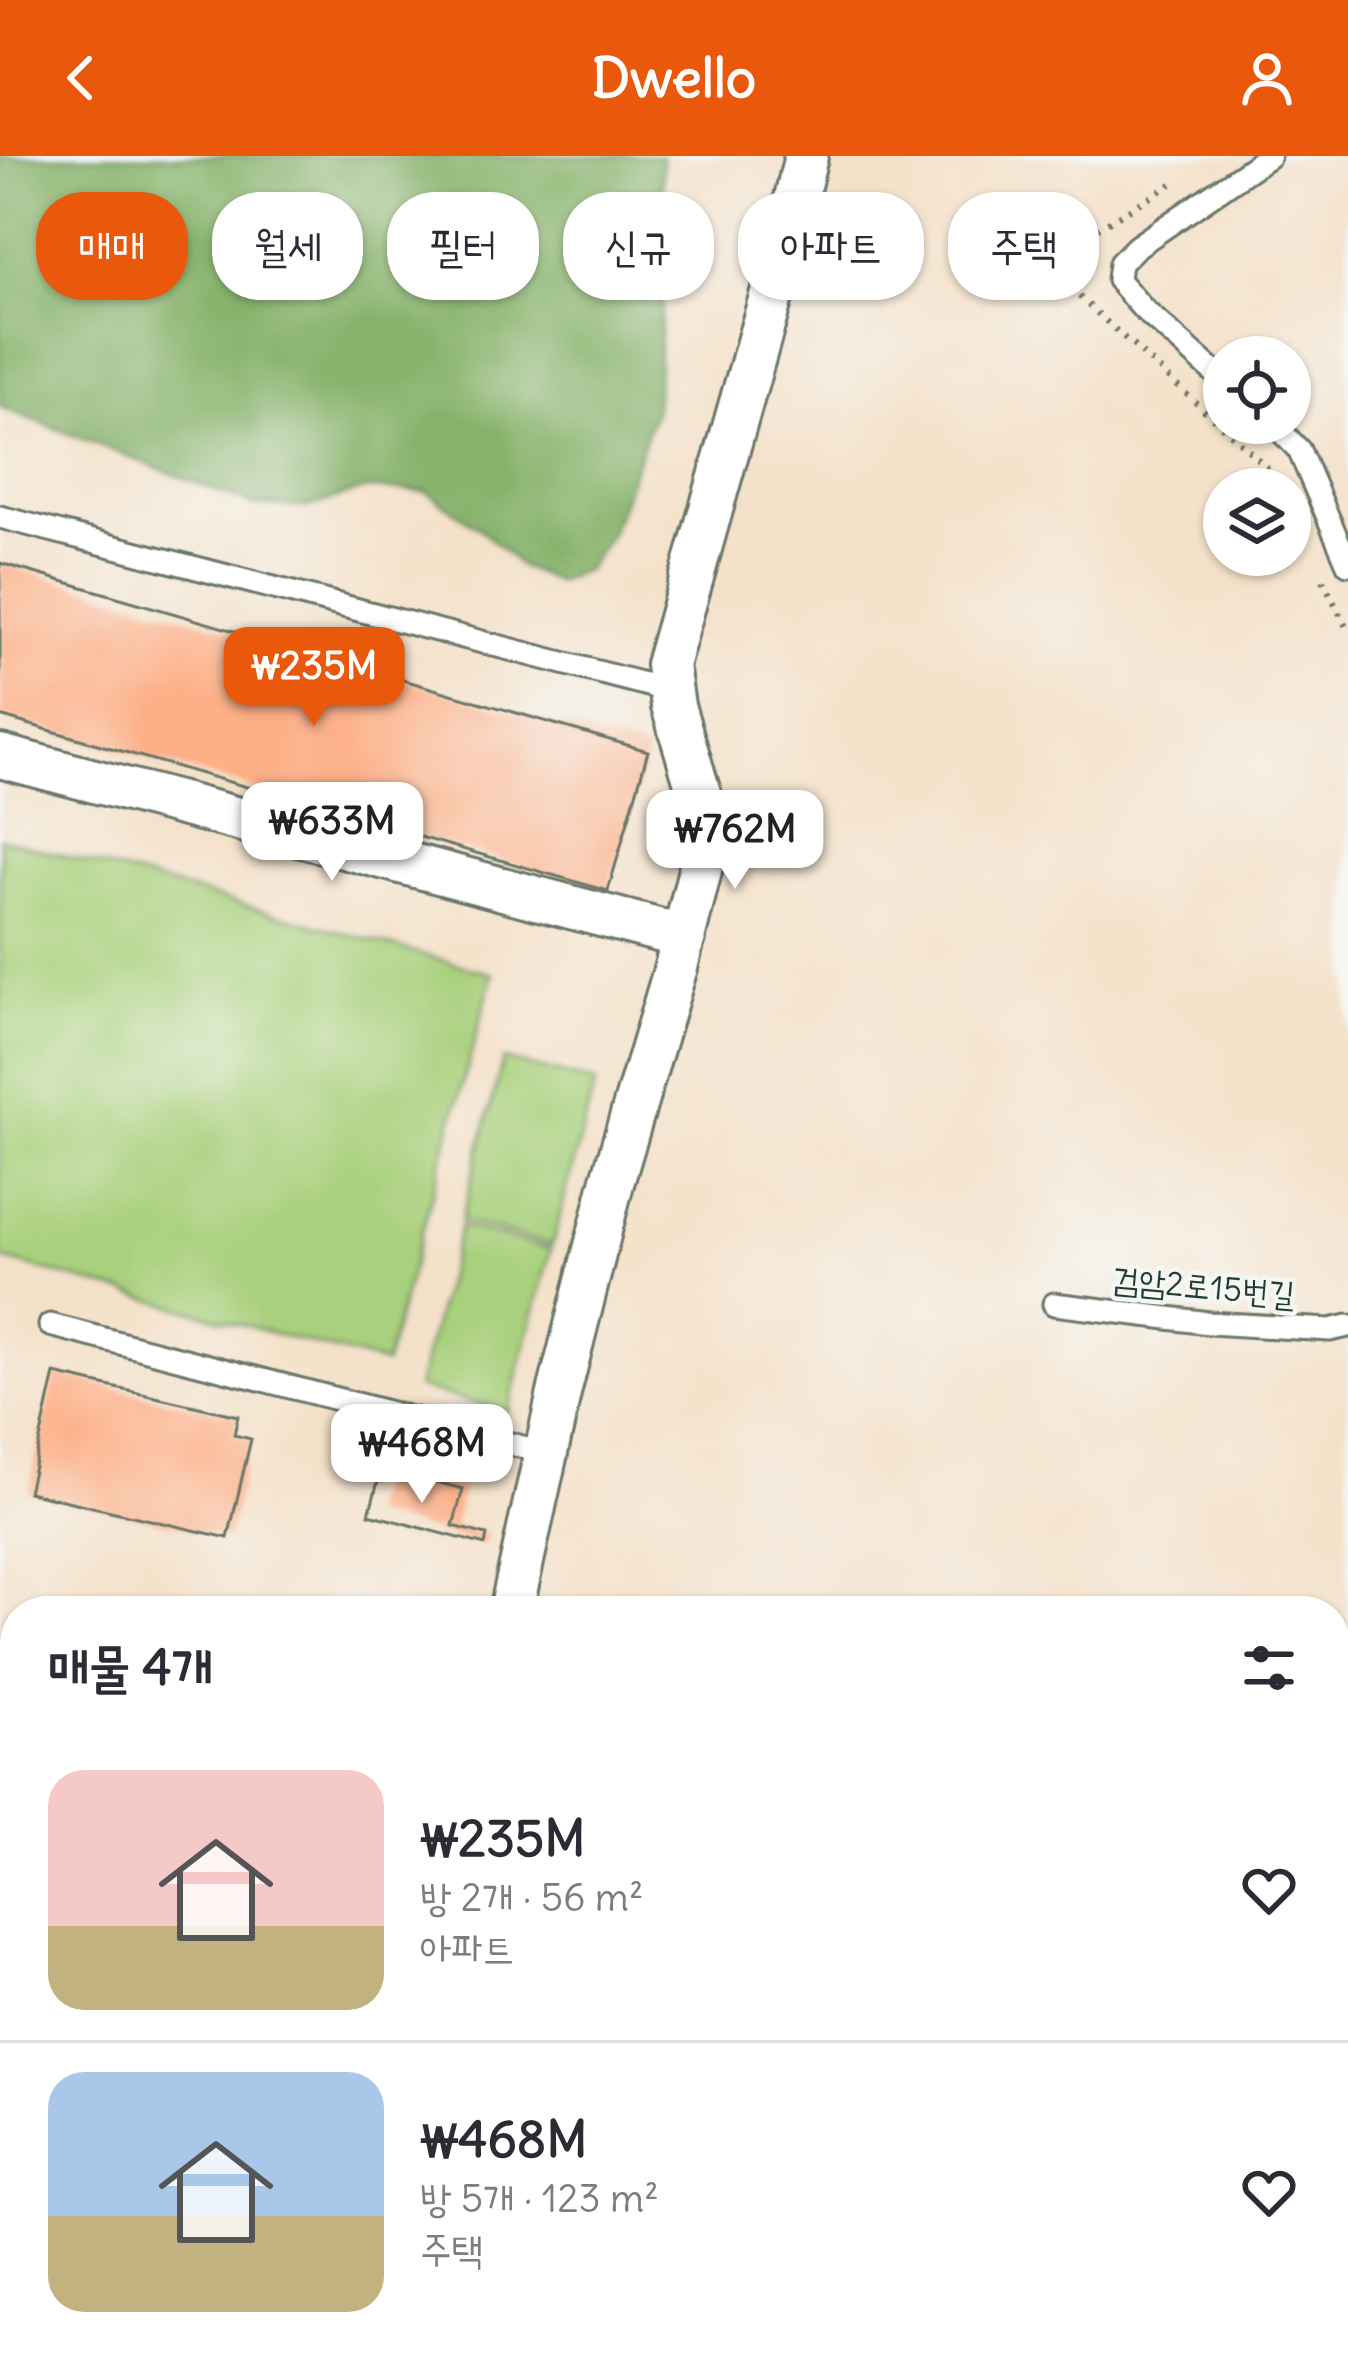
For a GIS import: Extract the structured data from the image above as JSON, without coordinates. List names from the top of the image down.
{
  "streets": {
    "lane": ["검암2로15번길"]
  },
  "page": {
    "header": "Dwello",
    "chip": [
      "매매",
      "월세",
      "필터",
      "신규",
      "아파트",
      "주택"
    ],
    "price": [
      "₩235M",
      "₩633M",
      "₩762M",
      "₩468M"
    ],
    "heading": "매물 4개",
    "list": [
      {
        "name": "₩235M",
        "note": "방 2개 · 56 m² · 아파트"
      },
      {
        "name": "₩468M",
        "note": "방 5개 · 123 m² · 주택"
      }
    ]
  }
}
